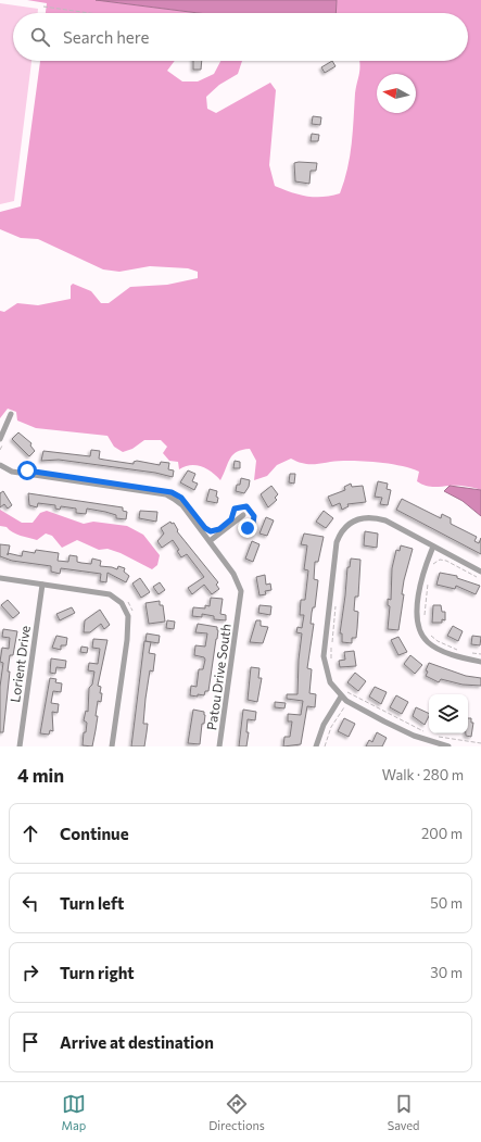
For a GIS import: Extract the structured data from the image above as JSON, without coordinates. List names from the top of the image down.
{
  "streets": {
    "street": ["Lorient Drive", "Patou Drive South"]
  },
  "north": "left",
  "page": {
    "search": "Search here",
    "heading": ["4 min", "Walk · 280 m"],
    "list": [
      ["Continue", "200 m"],
      ["Turn left", "50 m"],
      ["Turn right", "30 m"],
      "Arrive at destination"
    ],
    "nav": ["Map", "Directions", "Saved"]
  }
}
